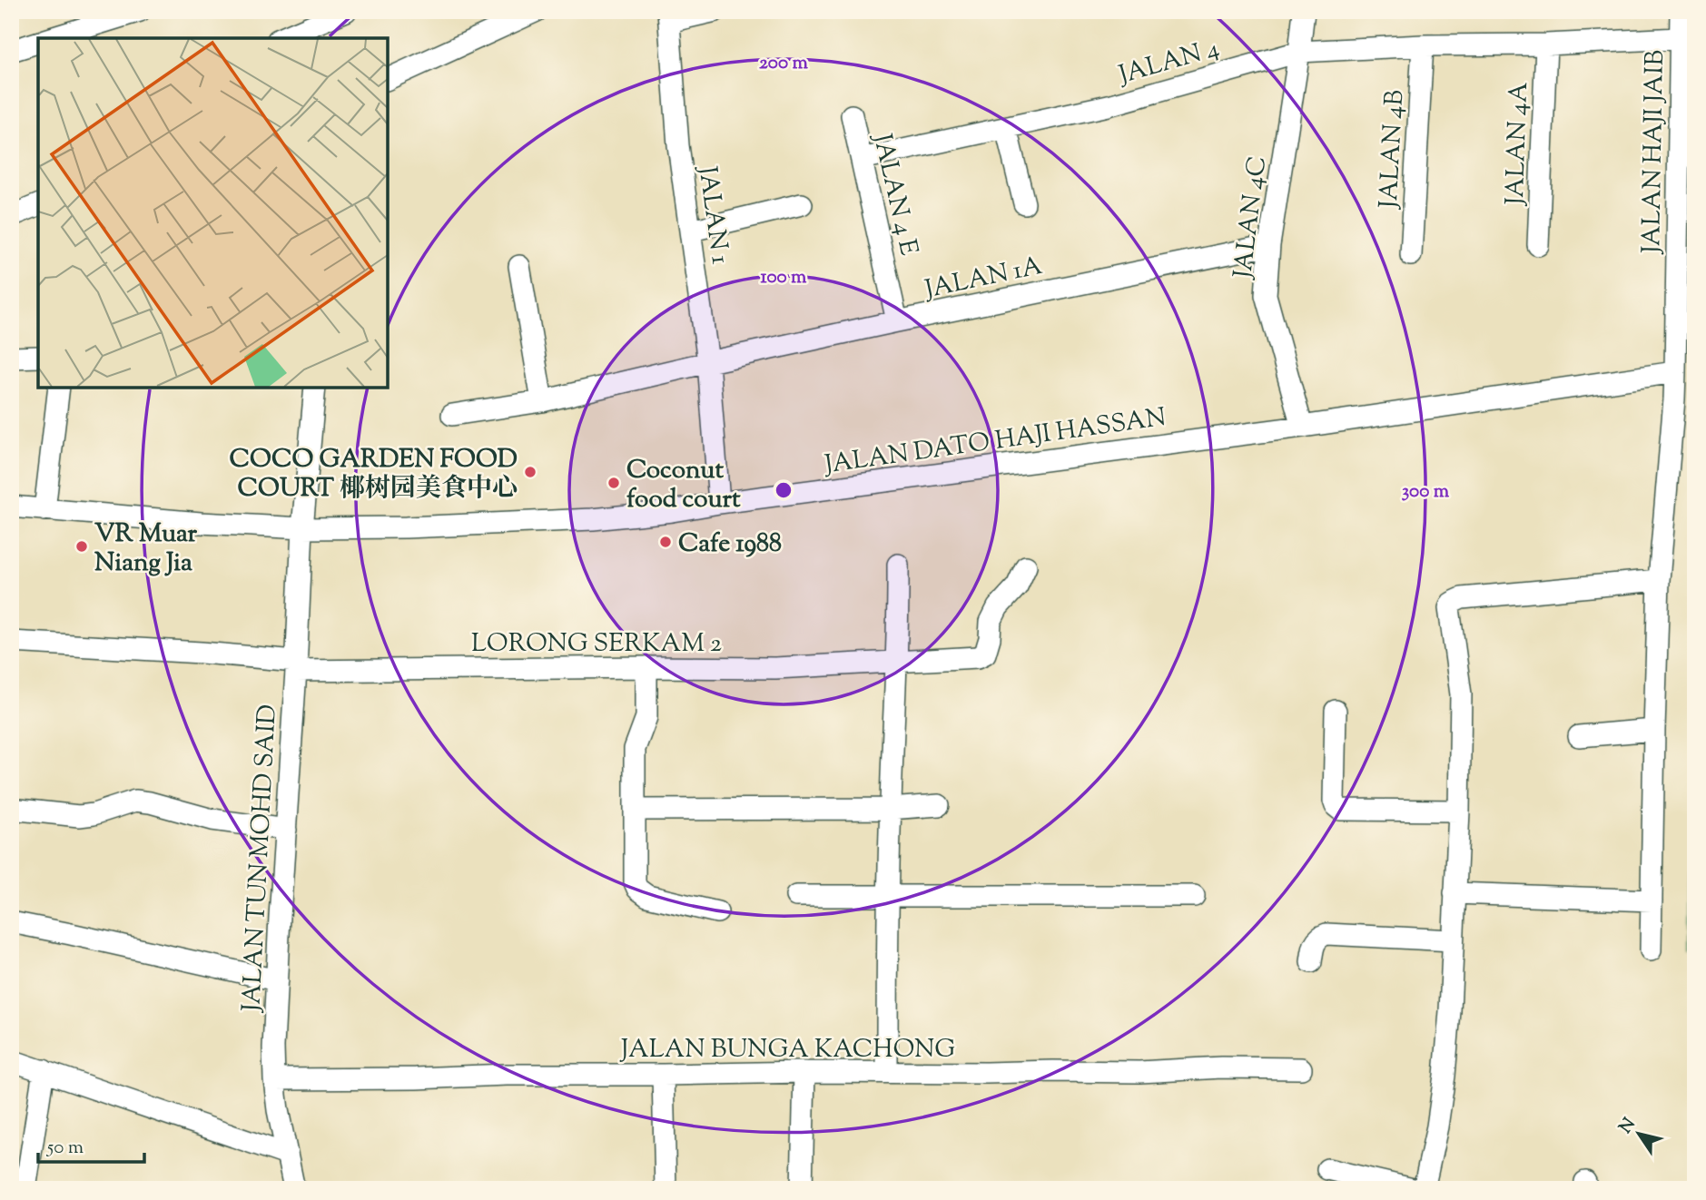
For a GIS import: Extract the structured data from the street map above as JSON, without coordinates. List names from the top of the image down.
{
  "streets": {
    "street": [
      "JALAN 4",
      "JALAN 4A",
      "JALAN 4B",
      "JALAN HAJI JAIB",
      "JALAN 4 E",
      "JALAN 1",
      "JALAN 4C",
      "JALAN 1A",
      "JALAN DATO HAJI HASSAN",
      "LORONG SERKAM 2",
      "JALAN TUN MOHD SAID",
      "JALAN BUNGA KACHONG"
    ]
  },
  "crossings": [
    ["JALAN 4", "JALAN 4A"],
    ["JALAN 4", "JALAN 4B"],
    ["JALAN 4", "JALAN HAJI JAIB"],
    ["JALAN 4", "JALAN 4 E"],
    ["JALAN 4", "JALAN 4C"],
    ["JALAN 4 E", "JALAN 1A"],
    ["JALAN 1", "JALAN 1A"],
    ["JALAN 1", "JALAN DATO HAJI HASSAN"],
    ["JALAN 4C", "JALAN 1A"],
    ["JALAN 4C", "JALAN DATO HAJI HASSAN"],
    ["JALAN DATO HAJI HASSAN", "JALAN TUN MOHD SAID"],
    ["LORONG SERKAM 2", "JALAN TUN MOHD SAID"],
    ["JALAN TUN MOHD SAID", "JALAN BUNGA KACHONG"]
  ],
  "places": [
    "COCO GARDEN FOOD COURT 椰树园美食中心",
    "Coconut food court",
    "Cafe 1988",
    "VR Muar Niang Jia"
  ],
  "scale_bar": "50 m",
  "north": "top left",
  "rings": ["200 m", "100 m", "300 m"]
}
